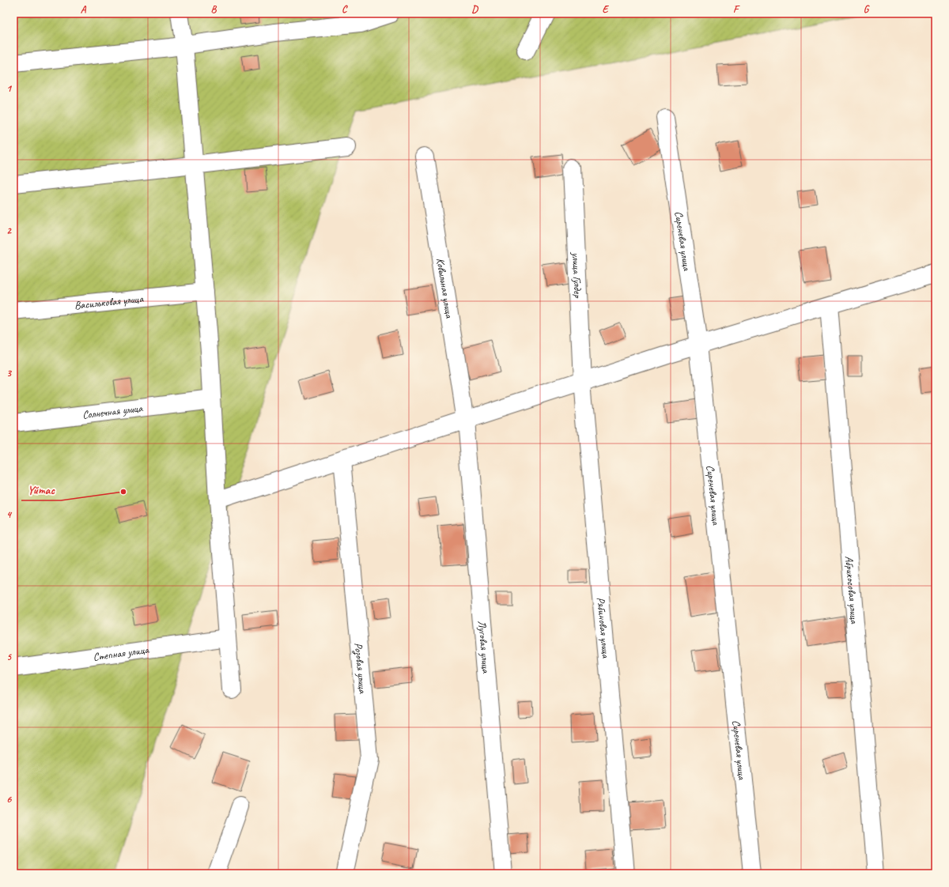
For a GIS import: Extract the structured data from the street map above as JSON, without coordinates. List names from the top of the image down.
{
  "streets": {
    "street": [
      "Сиреневая улица",
      "улица Гулдер",
      "Ковыльная улица",
      "Васильковая улица",
      "Солнечная улица",
      "Абрикосовая улица",
      "Рябиновая улица",
      "Луговая улица",
      "Степная улица",
      "Розовая улица"
    ]
  },
  "crossings": [
    ["улица Гулдер", "Рябиновая улица"],
    ["Ковыльная улица", "Луговая улица"]
  ],
  "places": ["Үйтас"],
  "grid": {
    "columns": [
      "A",
      "B",
      "C",
      "D",
      "E",
      "F",
      "G"
    ],
    "rows": [
      "1",
      "2",
      "3",
      "4",
      "5",
      "6"
    ]
  }
}
